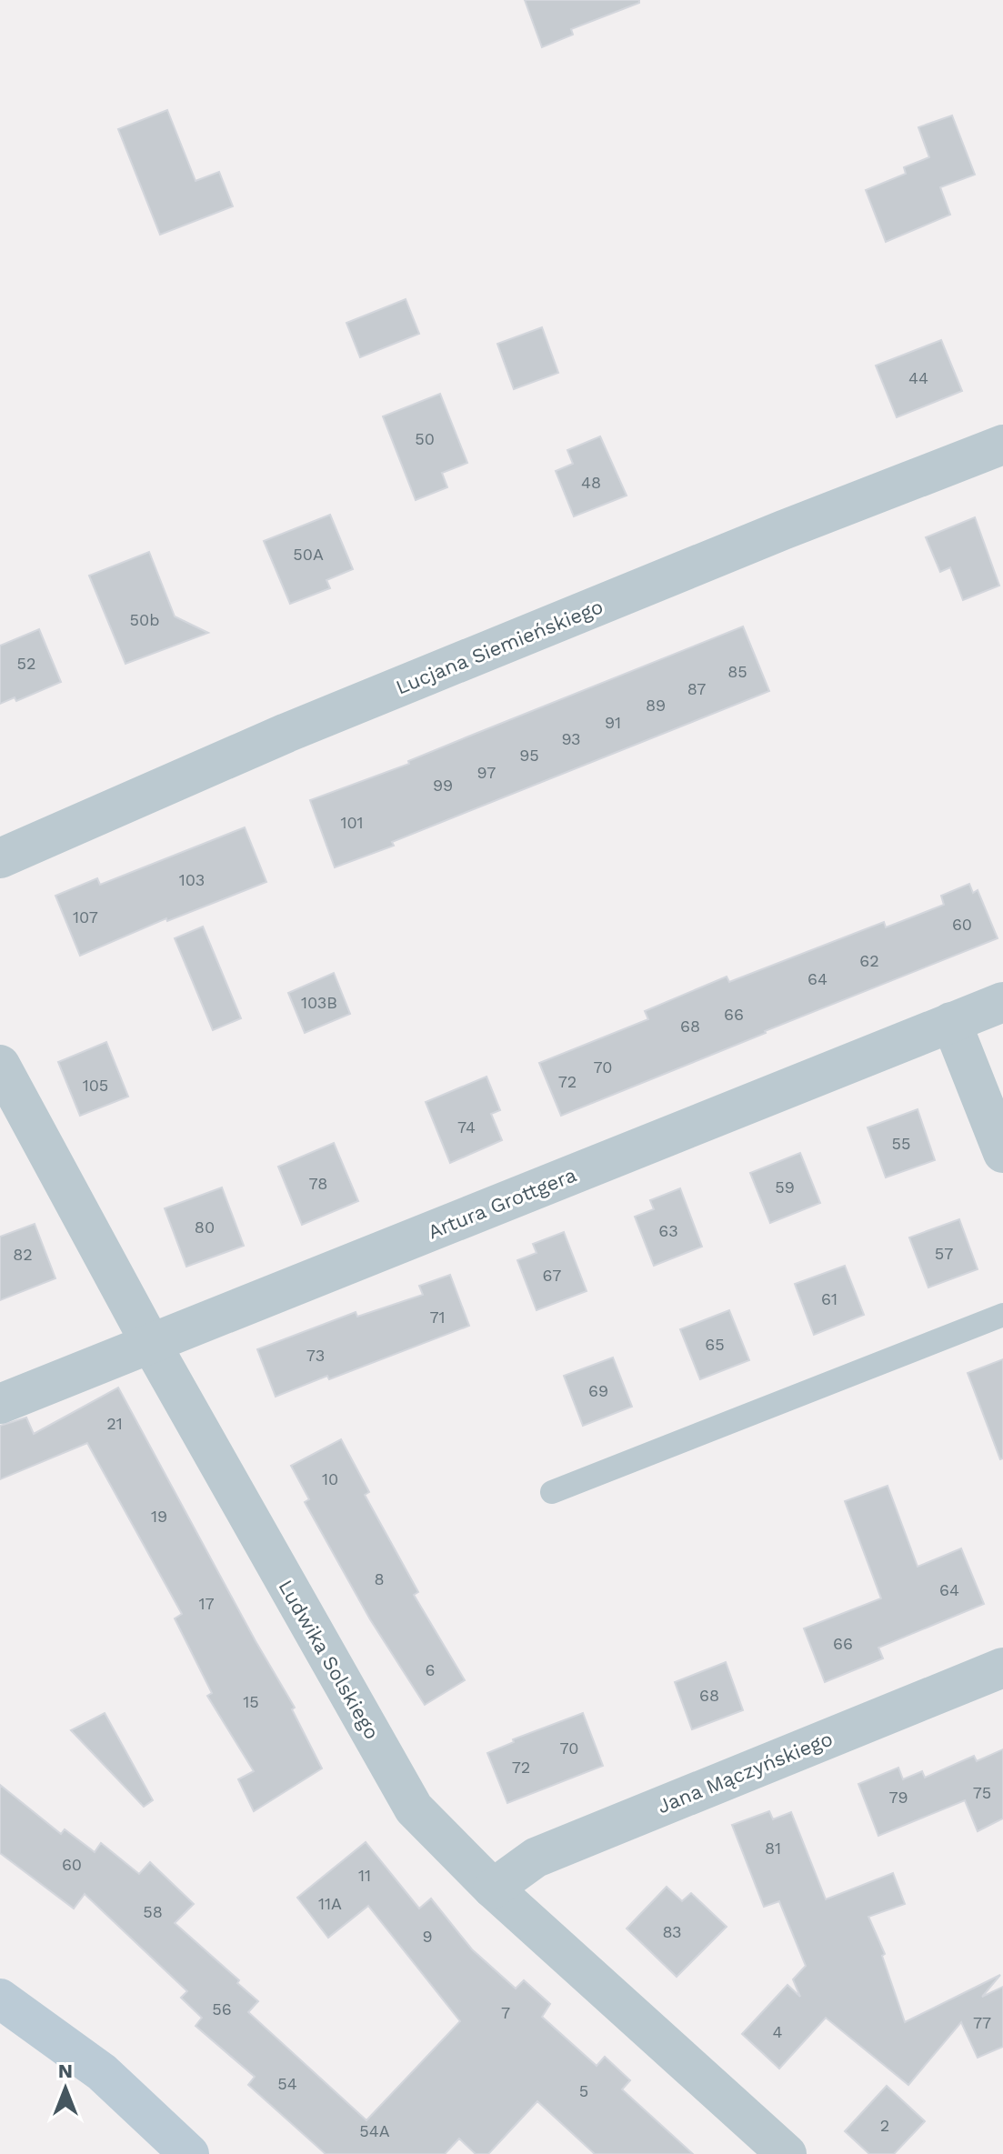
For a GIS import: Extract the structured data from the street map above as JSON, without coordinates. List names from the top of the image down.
{
  "streets": {
    "street": [
      "Lucjana Siemieńskiego",
      "Artura Grottgera",
      "Ludwika Solskiego",
      "Jana Mączyńskiego"
    ]
  },
  "crossings": [
    ["Artura Grottgera", "Ludwika Solskiego"],
    ["Ludwika Solskiego", "Jana Mączyńskiego"]
  ],
  "house_numbers": [
    "44",
    "50",
    "48",
    "50A",
    "50b",
    "52",
    "85",
    "87",
    "89",
    "91",
    "93",
    "95",
    "97",
    "99",
    "101",
    "103",
    "107",
    "60",
    "62",
    "64",
    "103B",
    "66",
    "68",
    "70",
    "72",
    "105",
    "74",
    "55",
    "78",
    "59",
    "80",
    "63",
    "57",
    "82",
    "67",
    "61",
    "71",
    "65",
    "73",
    "69",
    "21",
    "10",
    "19",
    "8",
    "64",
    "17",
    "66",
    "6",
    "68",
    "15",
    "70",
    "72",
    "75",
    "79",
    "81",
    "60",
    "11",
    "11A",
    "58",
    "83",
    "9",
    "56",
    "7",
    "77",
    "4",
    "54",
    "5",
    "2",
    "54A"
  ],
  "north": "top"
}
